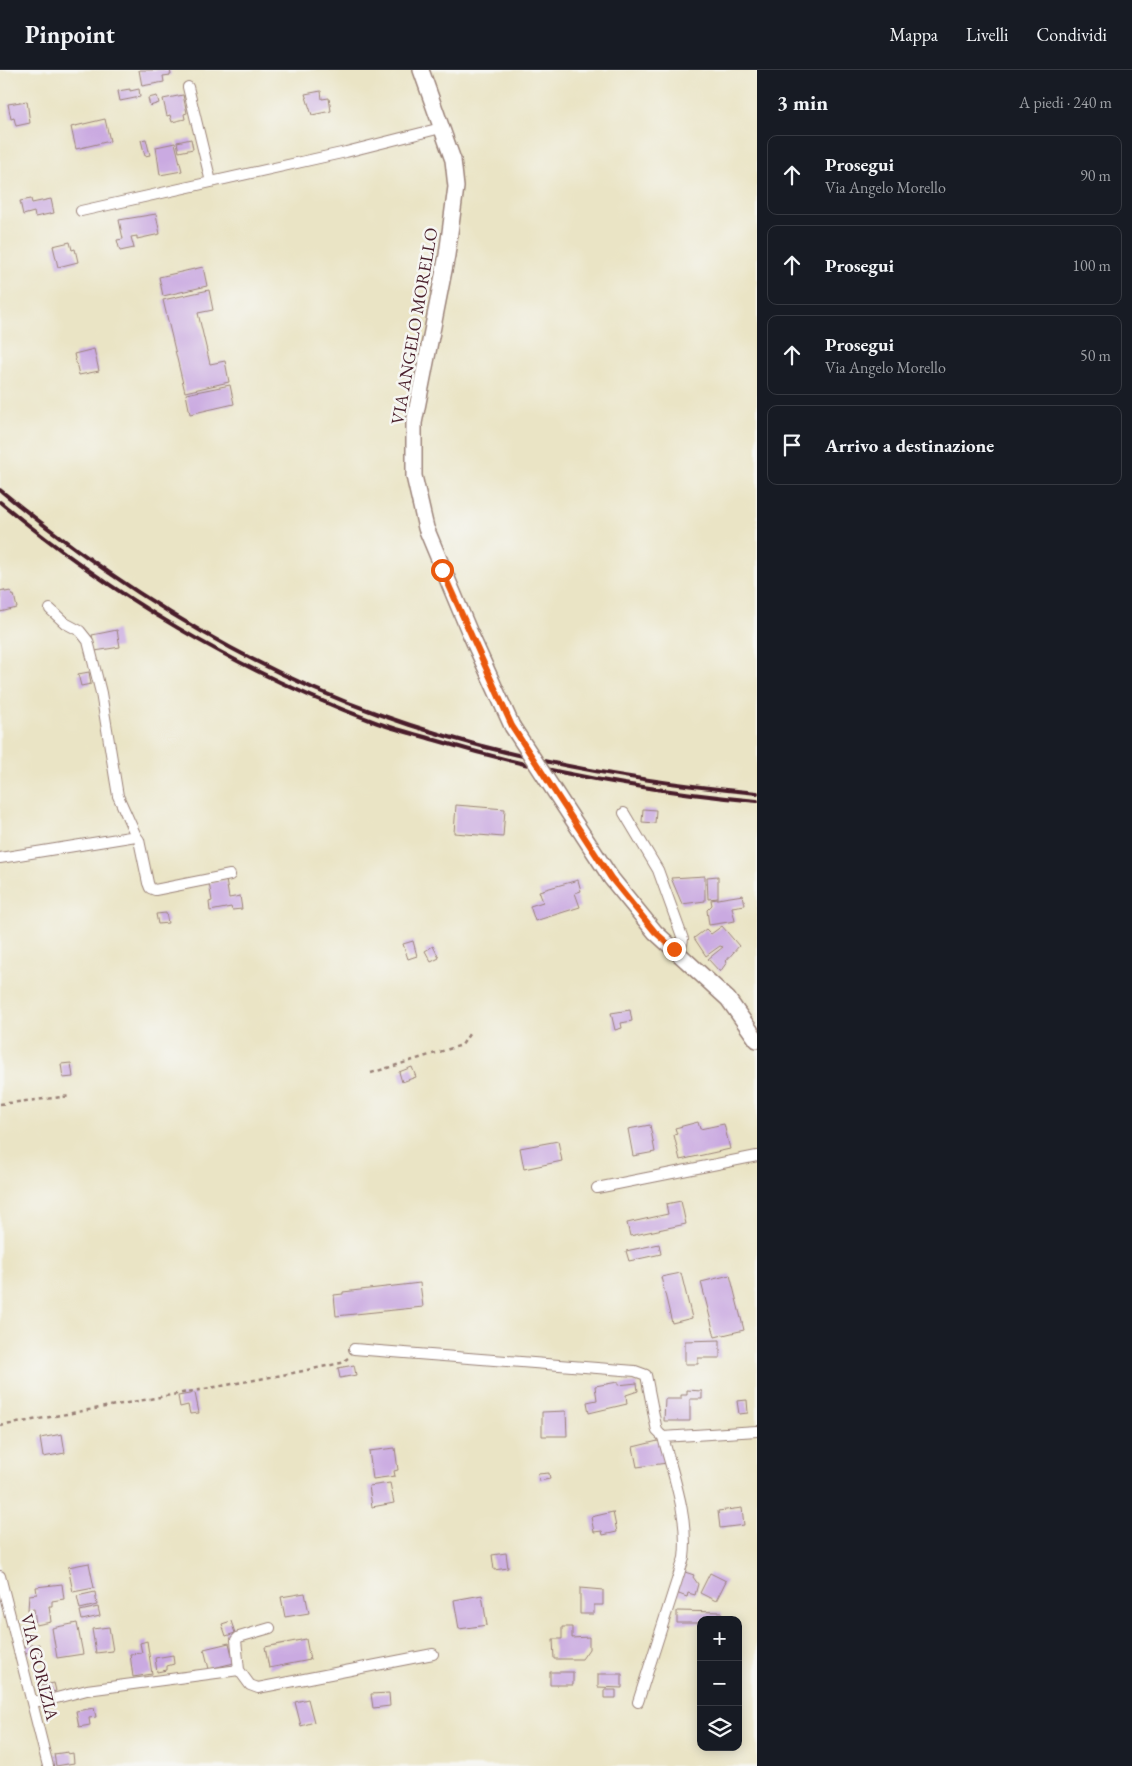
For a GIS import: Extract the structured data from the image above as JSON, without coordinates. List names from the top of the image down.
{
  "streets": {
    "street": ["VIA ANGELO MORELLO", "VIA GORIZIA"]
  },
  "page": {
    "header": "Pinpoint",
    "nav": ["Mappa", "Livelli", "Condividi"],
    "heading": ["3 min", "A piedi · 240 m"],
    "list": [
      ["Prosegui", "Via Angelo Morello", "90 m"],
      ["Prosegui", "100 m"],
      ["Prosegui", "Via Angelo Morello", "50 m"],
      "Arrivo a destinazione"
    ],
    "map_buttons": ["+", "−"]
  }
}
